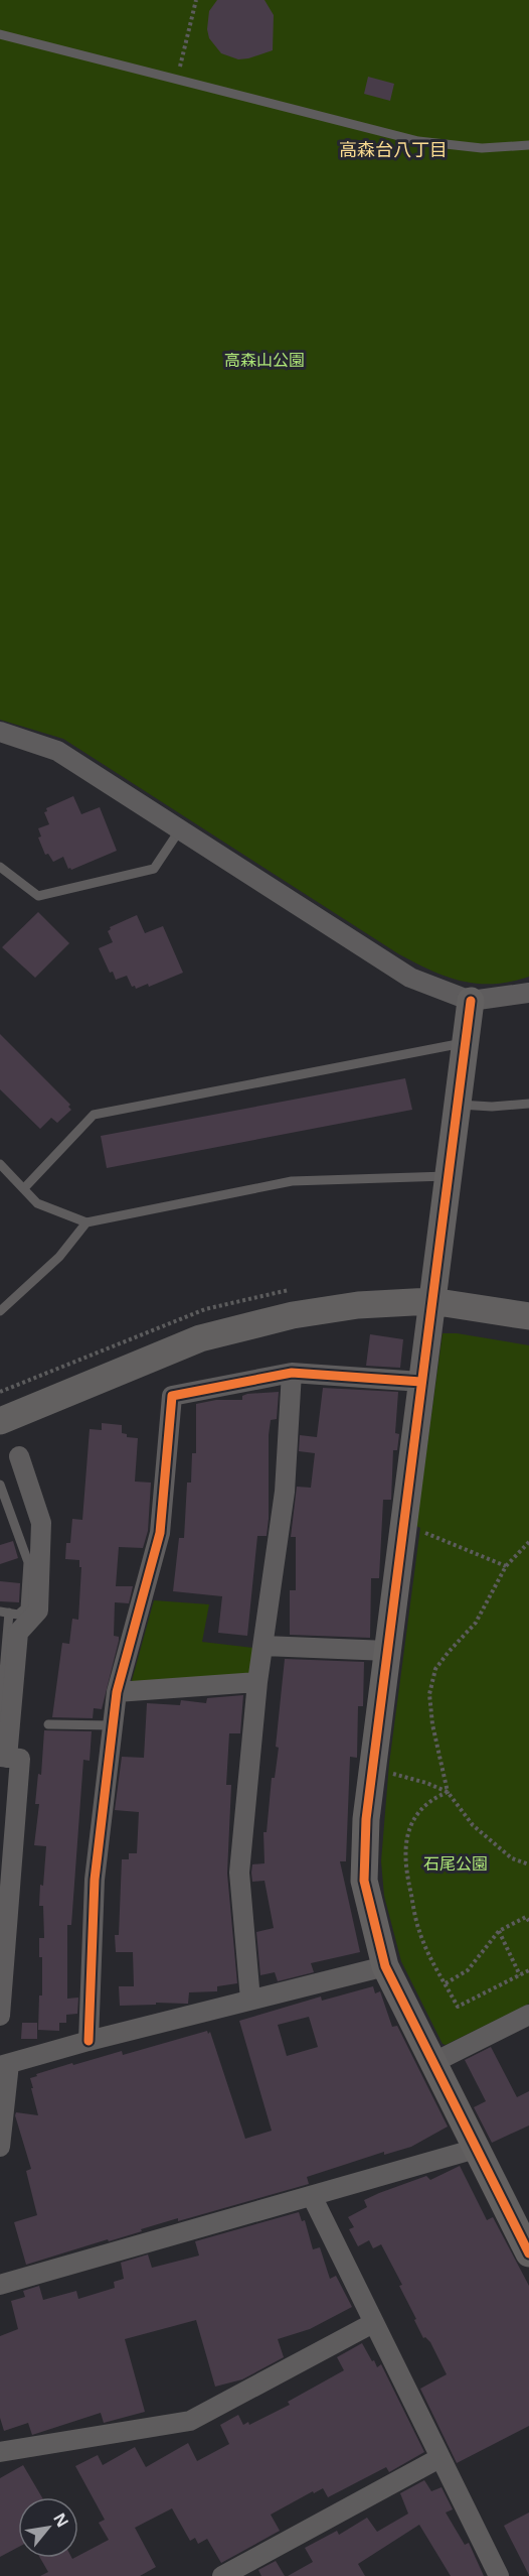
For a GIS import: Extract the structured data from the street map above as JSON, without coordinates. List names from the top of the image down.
{
  "districts": ["高森台八丁目"],
  "parks": ["高森山公園", "石尾公園"],
  "north": "top right"
}
